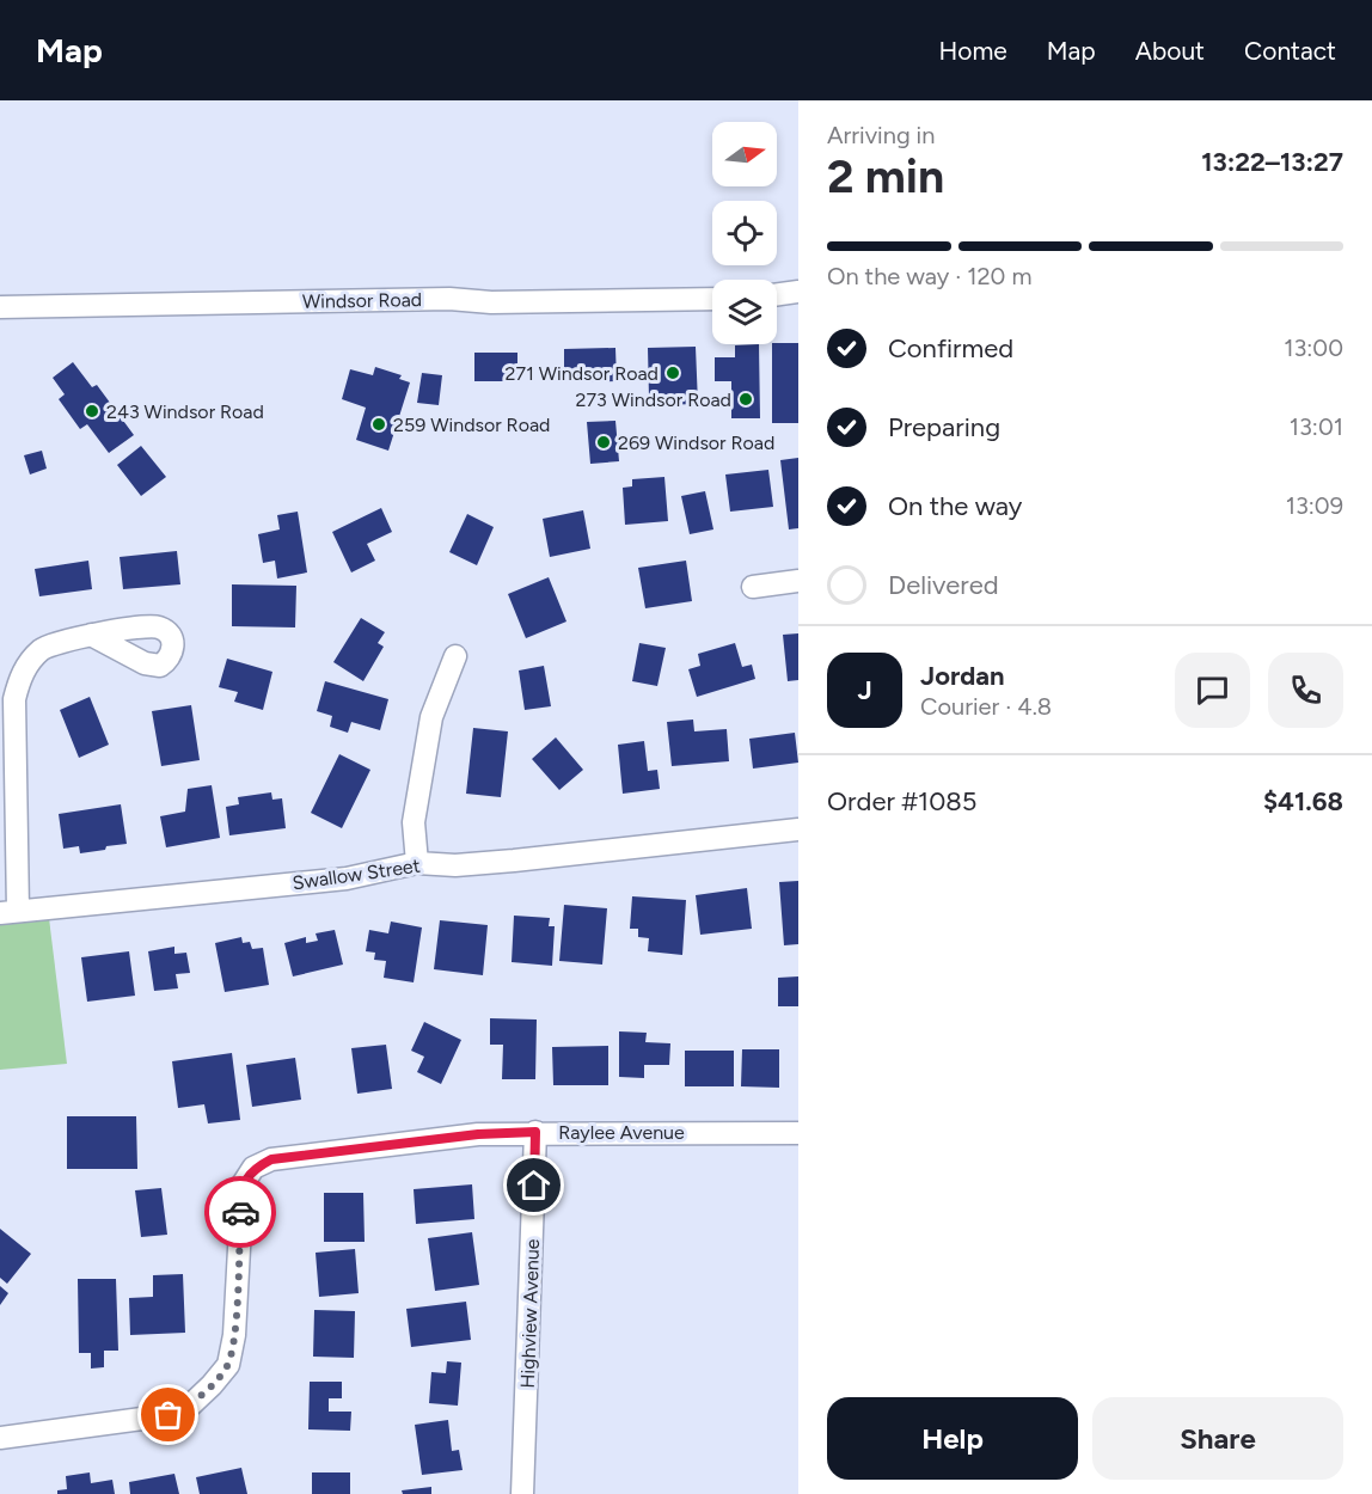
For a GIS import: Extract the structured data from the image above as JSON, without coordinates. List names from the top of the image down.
{
  "streets": {
    "street": [
      "Windsor Road",
      "Swallow Street",
      "Raylee Avenue",
      "Highview Avenue"
    ]
  },
  "crossings": [
    ["Raylee Avenue", "Highview Avenue"]
  ],
  "places": [
    "271 Windsor Road",
    "273 Windsor Road",
    "243 Windsor Road",
    "259 Windsor Road",
    "269 Windsor Road"
  ],
  "north": "right",
  "page": {
    "header": "Map",
    "nav": [
      "Home",
      "Map",
      "About",
      "Contact"
    ],
    "heading": ["2 min", "Arriving in", "13:22–13:27"],
    "panel": [
      "Jordan",
      "Courier · 4.8",
      "Order #1085",
      "$41.68"
    ],
    "bar": "On the way · 120 m",
    "list": [
      ["Confirmed", "13:00"],
      ["Preparing", "13:01"],
      ["On the way", "13:09"],
      "Delivered"
    ],
    "round": "J",
    "buttons": ["Help", "Share"]
  }
}
